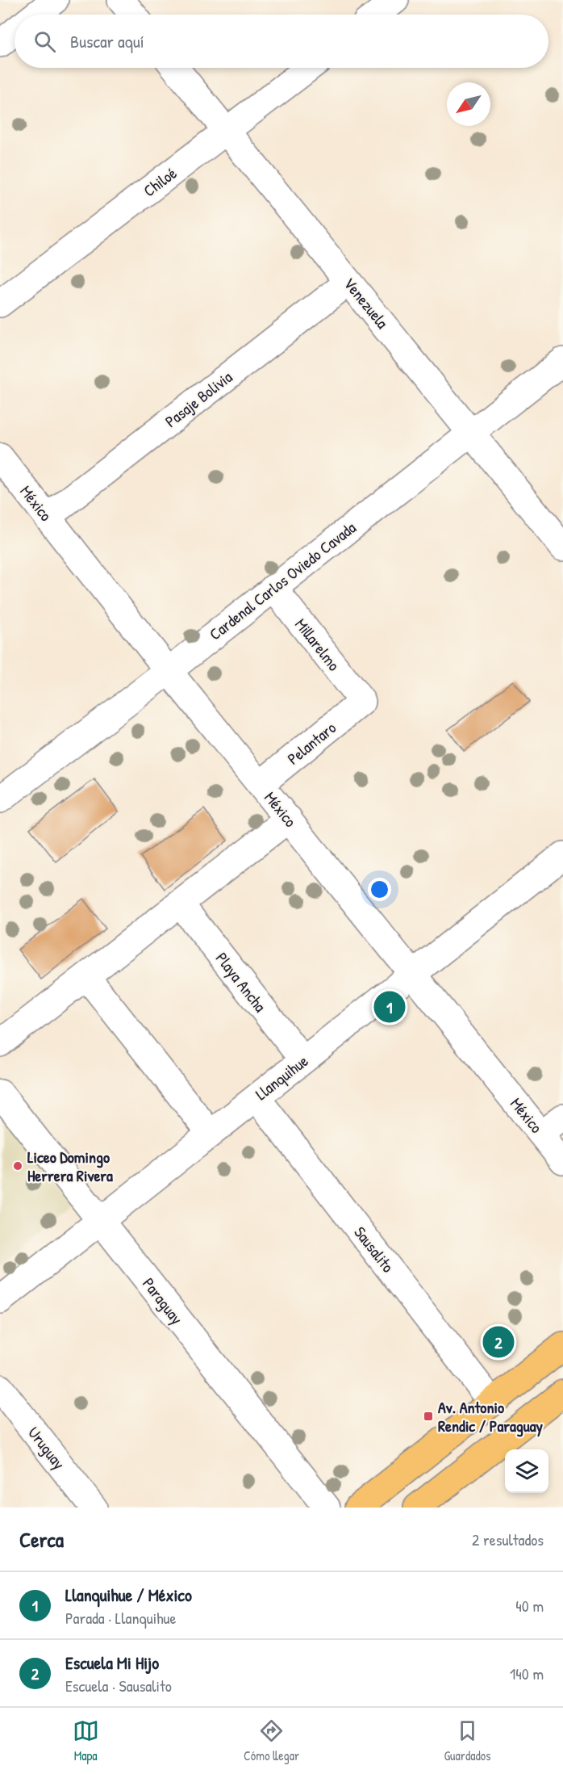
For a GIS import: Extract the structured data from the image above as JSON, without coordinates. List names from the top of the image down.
{
  "streets": {
    "street": [
      "Chiloé",
      "Venezuela",
      "Pasaje Bolivia",
      "México",
      "Cardenal Carlos Oviedo Cavada",
      "Millarelmo",
      "Pelantaro",
      "Playa Ancha",
      "Llanquihue",
      "Sausalito",
      "Paraguay",
      "Uruguay"
    ]
  },
  "crossings": [
    ["Chiloé", "Venezuela"],
    ["Venezuela", "Pasaje Bolivia"],
    ["Venezuela", "Cardenal Carlos Oviedo Cavada"],
    ["Pasaje Bolivia", "México"],
    ["México", "Cardenal Carlos Oviedo Cavada"],
    ["México", "Pelantaro"],
    ["México", "Llanquihue"],
    ["Cardenal Carlos Oviedo Cavada", "Millarelmo"],
    ["Millarelmo", "Pelantaro"],
    ["Playa Ancha", "Llanquihue"],
    ["Llanquihue", "Sausalito"],
    ["Llanquihue", "Paraguay"]
  ],
  "places": {
    "other": ["Liceo Domingo Herrera Rivera"],
    "transit": ["Av. Antonio Rendic / Paraguay"]
  },
  "north": "bottom left",
  "page": {
    "search": "Buscar aquí",
    "pins": ["1", "2"],
    "heading": ["Cerca", "2 resultados"],
    "list": [
      {
        "mark": "1",
        "name": "Llanquihue / México",
        "note": "Parada · Llanquihue",
        "value": "40 m"
      },
      {
        "mark": "2",
        "name": "Escuela Mi Hijo",
        "note": "Escuela · Sausalito",
        "value": "140 m"
      }
    ],
    "nav": ["Mapa", "Cómo llegar", "Guardados"]
  }
}
